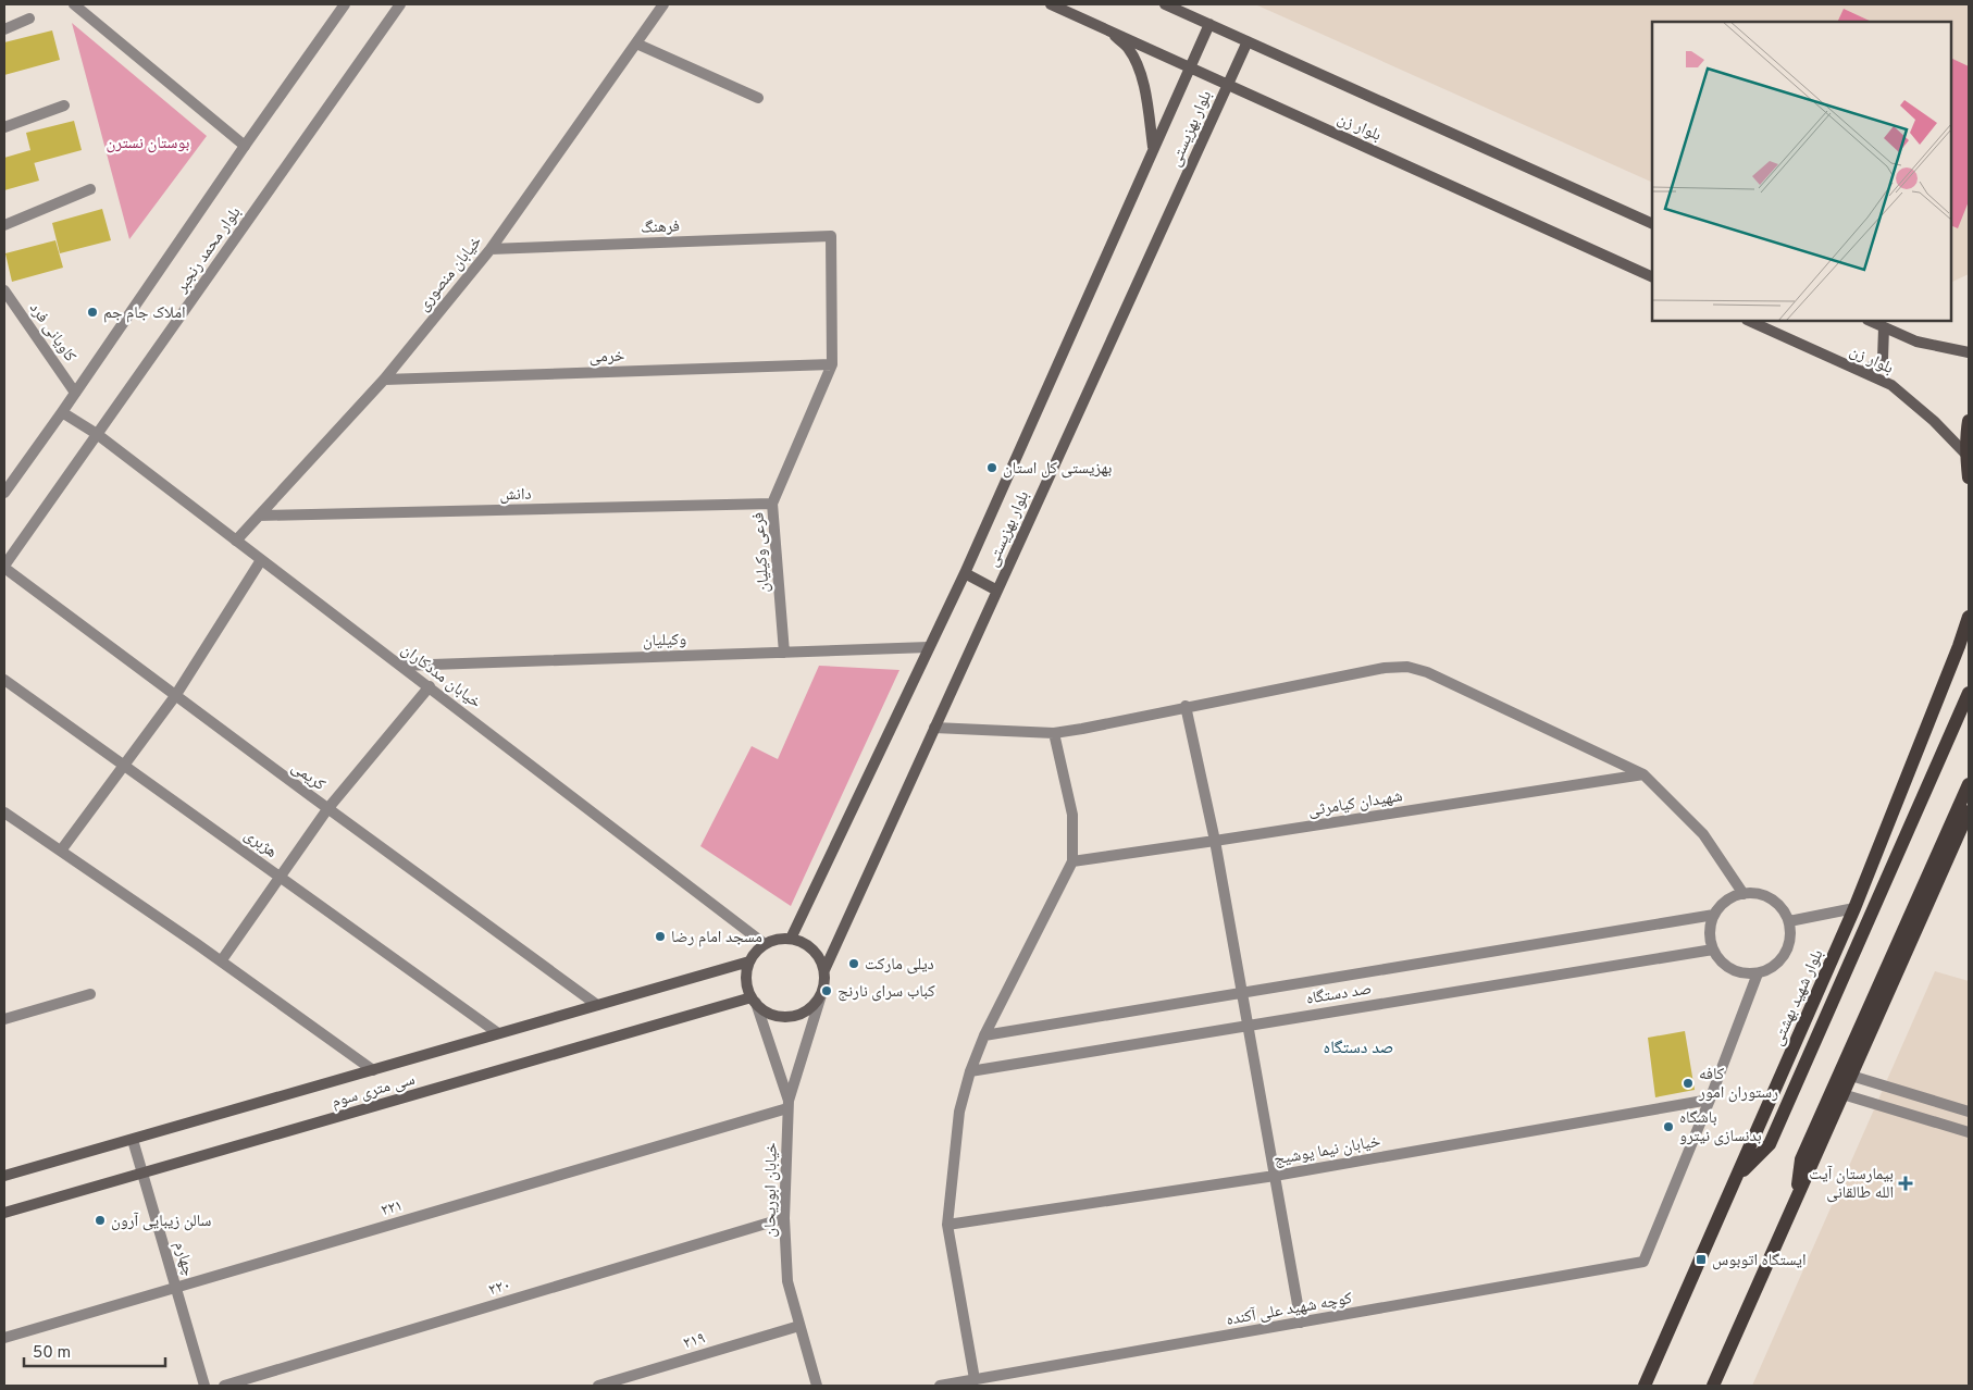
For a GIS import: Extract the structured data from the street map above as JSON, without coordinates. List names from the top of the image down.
{
  "streets": {
    "main road": [
      "بلوار زن",
      "بلوار بهزیستی",
      "بلوار شهید بهشتی",
      "سی متری سوم"
    ],
    "street": [
      "فرهنگ",
      "بلوار محمد رنجبر",
      "خیابان منصوری",
      "کاویانی فرد",
      "خرمی",
      "دانش",
      "فرعی وکیلیان",
      "وکیلیان",
      "خیابان مددکاران",
      "کریمی",
      "شهیدان کیامرثی",
      "هژبری",
      "صد دستگاه",
      "خیابان نیما یوشیج",
      "خیابان ابوریحان",
      "۲۲۱",
      "چهارم",
      "۲۲۰",
      "کوچه شهید علی آکنده",
      "۲۱۹"
    ]
  },
  "crossings": [
    ["بلوار زن", "بلوار بهزیستی"],
    ["بلوار بهزیستی", "وکیلیان"],
    ["بلوار بهزیستی", "خیابان مددکاران"],
    ["بلوار بهزیستی", "سی متری سوم"],
    ["بلوار بهزیستی", "خیابان ابوریحان"],
    ["فرهنگ", "خیابان منصوری"],
    ["فرهنگ", "خرمی"],
    ["فرهنگ", "فرعی وکیلیان"],
    ["بلوار محمد رنجبر", "کاویانی فرد"],
    ["بلوار محمد رنجبر", "خیابان مددکاران"],
    ["بلوار محمد رنجبر", "کریمی"],
    ["خیابان منصوری", "خرمی"],
    ["خیابان منصوری", "دانش"],
    ["خیابان منصوری", "خیابان مددکاران"],
    ["خرمی", "فرعی وکیلیان"],
    ["دانش", "فرعی وکیلیان"],
    ["فرعی وکیلیان", "وکیلیان"],
    ["وکیلیان", "خیابان مددکاران"],
    ["خیابان مددکاران", "سی متری سوم"],
    ["خیابان مددکاران", "خیابان ابوریحان"],
    ["کریمی", "سی متری سوم"],
    ["هژبری", "سی متری سوم"],
    ["سی متری سوم", "خیابان ابوریحان"],
    ["سی متری سوم", "چهارم"],
    ["خیابان نیما یوشیج", "کوچه شهید علی آکنده"],
    ["خیابان ابوریحان", "۲۲۱"],
    ["خیابان ابوریحان", "۲۲۰"],
    ["خیابان ابوریحان", "۲۱۹"],
    ["۲۲۱", "چهارم"]
  ],
  "districts": ["صد دستگاه"],
  "parks": ["بوستان نسترن"],
  "places": {
    "other": [
      "املاک جام جم",
      "بهزیستی کل استان",
      "مسجد امام رضا",
      "دیلی مارکت",
      "کباب سرای نارنج",
      "کافه رستوران امور",
      "باشگاه بدنسازی نیترو",
      "سالن زیبایی آرون"
    ],
    "health": ["بیمارستان آیت الله طالقانی"],
    "transit": ["ایستگاه اتوبوس"]
  },
  "scale_bar": "50 m"
}
